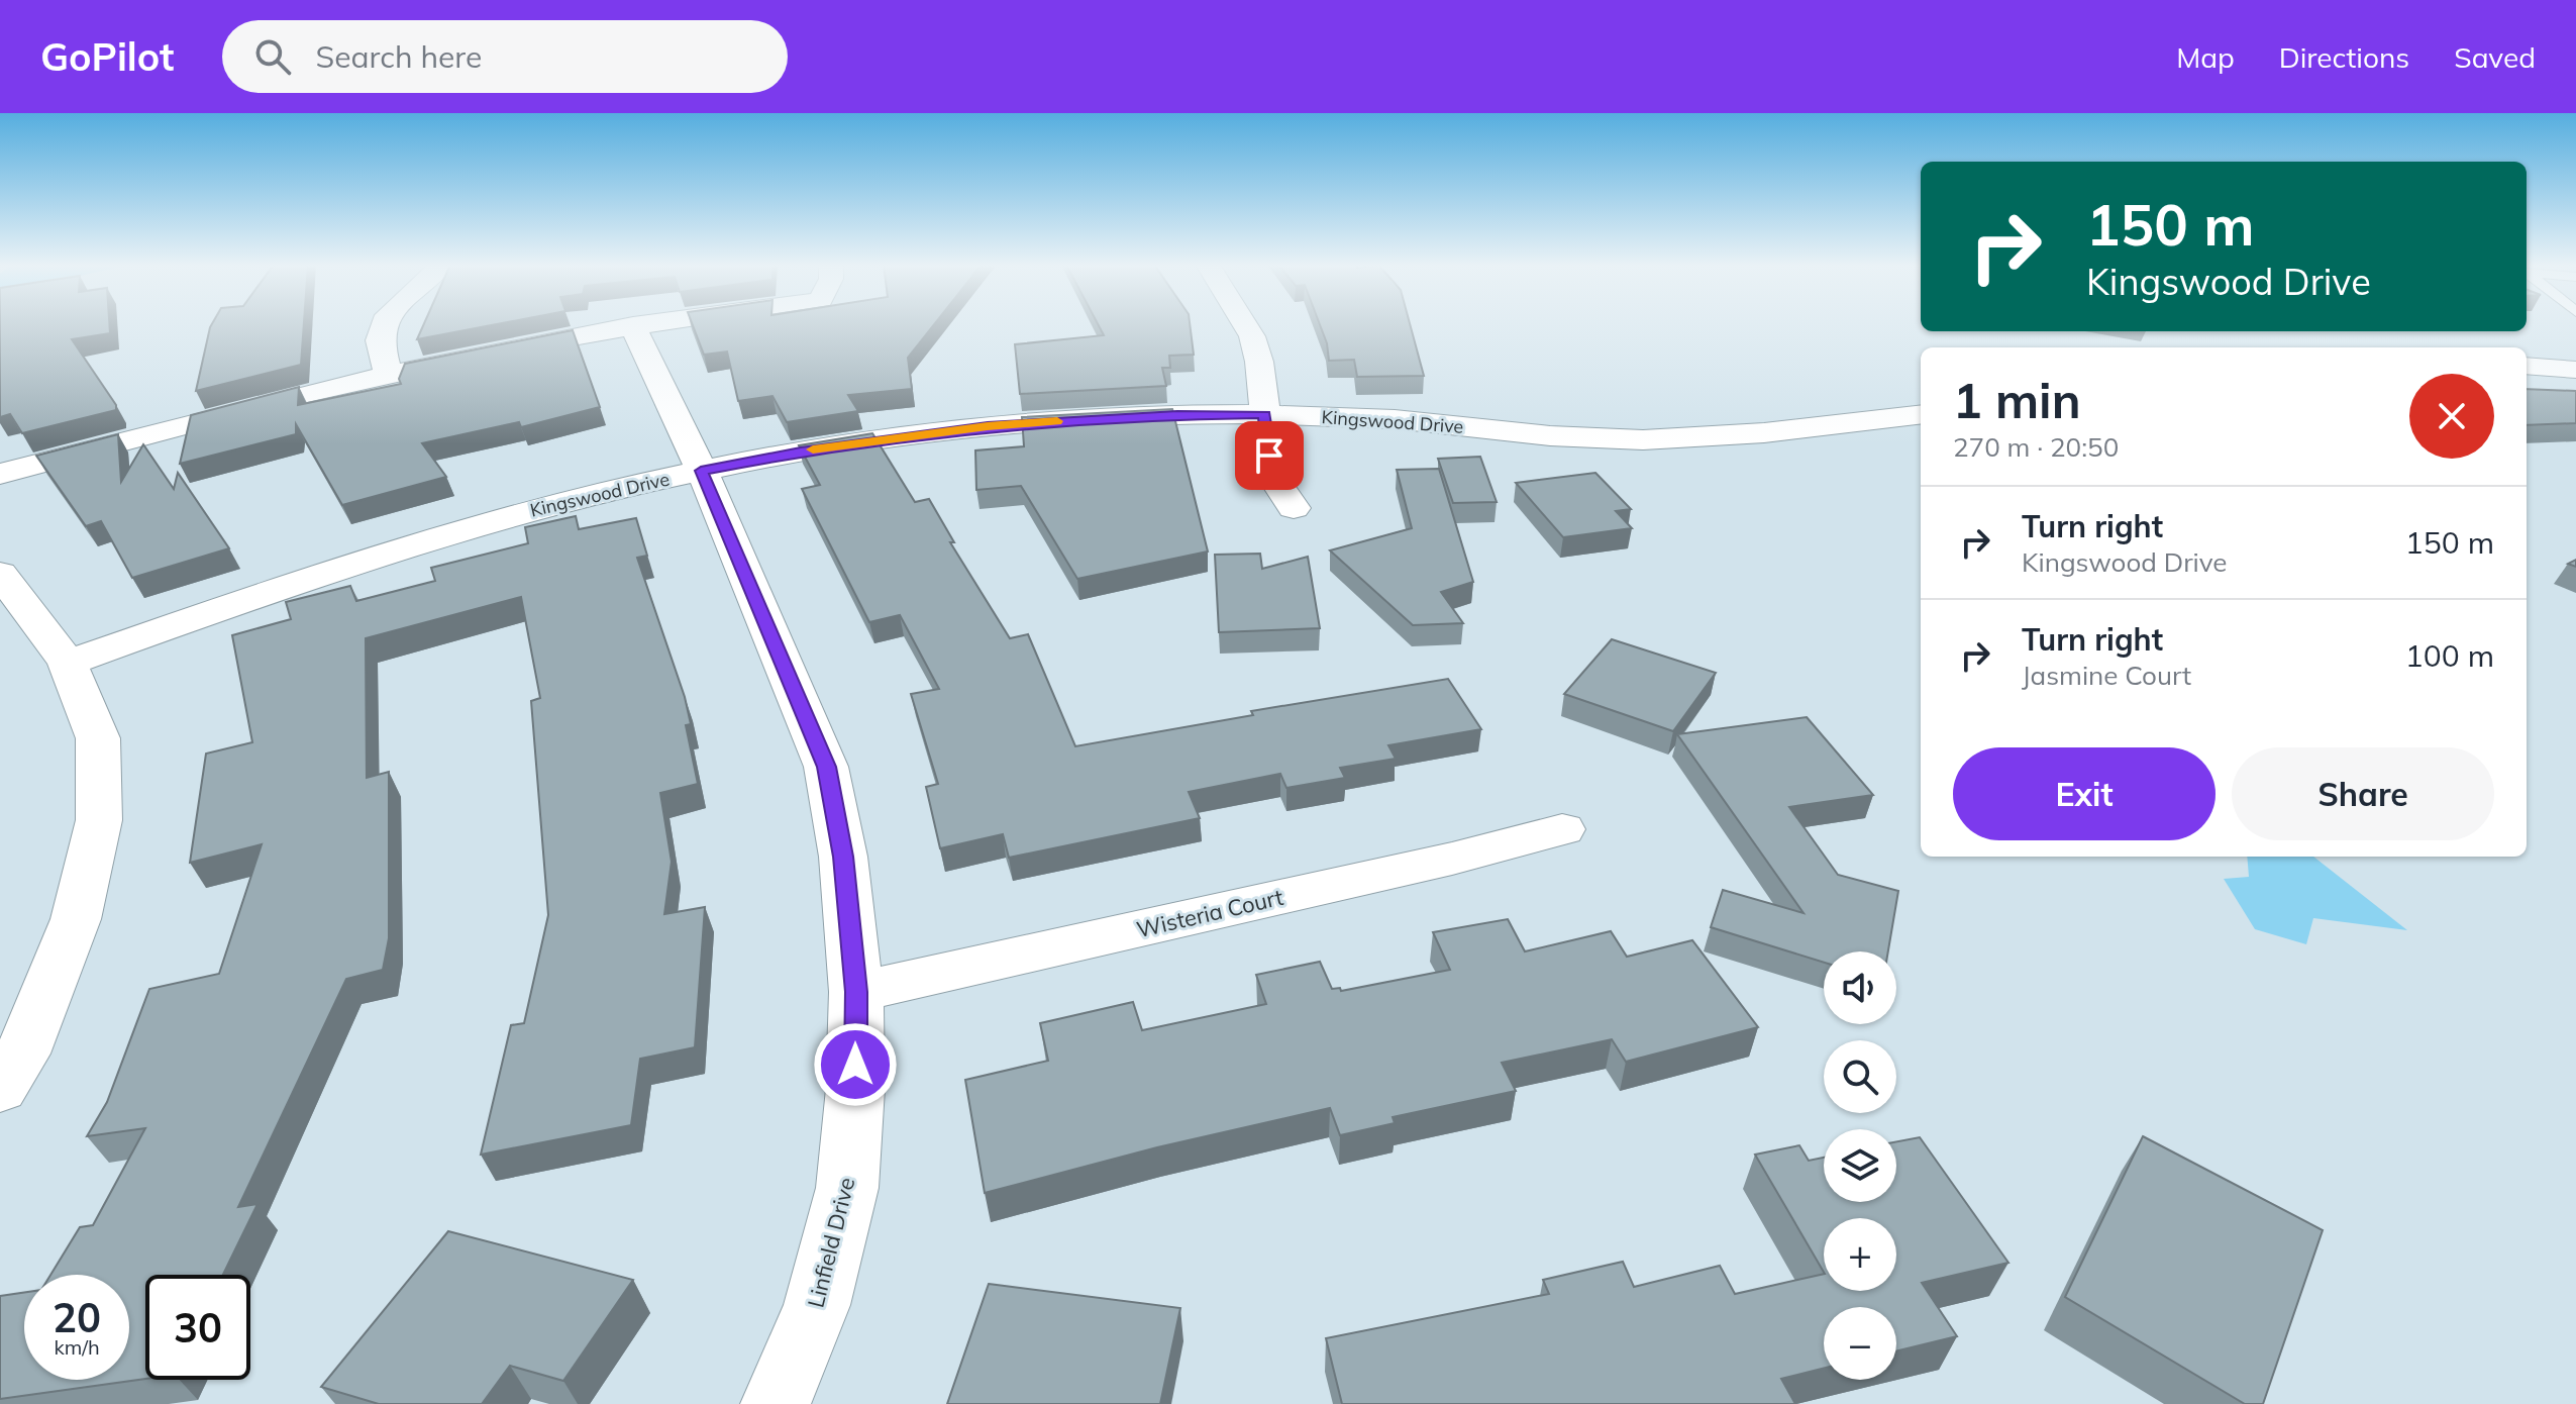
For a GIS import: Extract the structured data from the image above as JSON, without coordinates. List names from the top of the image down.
{
  "streets": {
    "street": ["Kingswood Drive", "Wisteria Court", "Linfield Drive"]
  },
  "crossings": [
    ["Kingswood Drive", "Linfield Drive"],
    ["Wisteria Court", "Linfield Drive"]
  ],
  "page": {
    "header": "GoPilot",
    "search": "Search here",
    "nav": ["Map", "Directions", "Saved"],
    "turn": ["150 m", "Kingswood Drive"],
    "heading": ["1 min", "270 m · 20:50"],
    "list": [
      {
        "name": "Turn right",
        "note": "Kingswood Drive",
        "value": "150 m"
      },
      {
        "name": "Turn right",
        "note": "Jasmine Court",
        "value": "100 m"
      }
    ],
    "buttons": ["Exit", "Share"],
    "map_buttons": ["+", "−"],
    "speed": "20 km/h",
    "limit": "30"
  }
}
